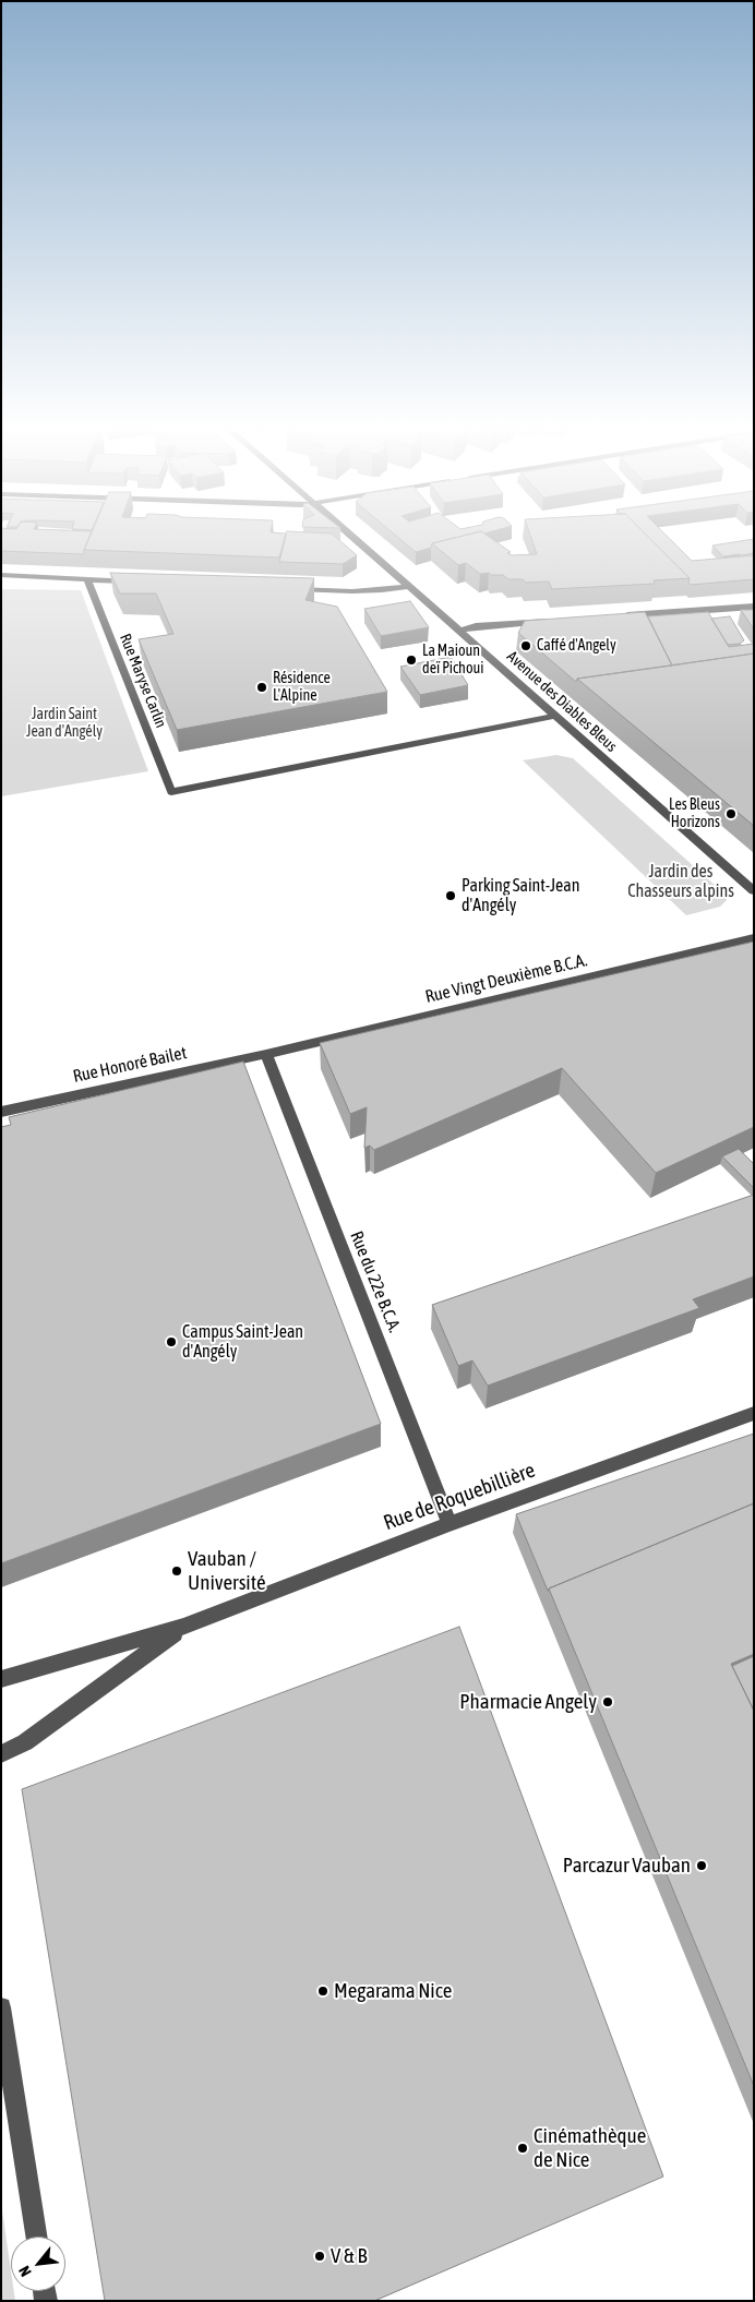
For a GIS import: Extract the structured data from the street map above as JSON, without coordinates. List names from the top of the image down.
{
  "streets": {
    "street": [
      "Rue Maryse Carlin",
      "Avenue des Diables Bleus",
      "Rue Vingt Deuxième B.C.A.",
      "Rue Honoré Bailet",
      "Rue du 22e B.C.A.",
      "Rue de Roquebillière"
    ]
  },
  "crossings": [
    ["Rue Maryse Carlin", "Avenue des Diables Bleus"],
    ["Rue Vingt Deuxième B.C.A.", "Rue Honoré Bailet"],
    ["Rue Vingt Deuxième B.C.A.", "Rue du 22e B.C.A."],
    ["Rue Honoré Bailet", "Rue du 22e B.C.A."],
    ["Rue du 22e B.C.A.", "Rue de Roquebillière"]
  ],
  "parks": ["Jardin Saint Jean d'Angély", "Jardin des Chasseurs alpins"],
  "places": [
    "Caffé d'Angely",
    "La Maioun deï Pichoui",
    "Résidence L'Alpine",
    "Les Bleus Horizons",
    "Parking Saint-Jean d'Angély",
    "Campus Saint-Jean d'Angély",
    "Vauban / Université",
    "Pharmacie Angely",
    "Parcazur Vauban",
    "Megarama Nice",
    "Cinémathèque de Nice",
    "V & B"
  ],
  "north": "bottom left"
}
